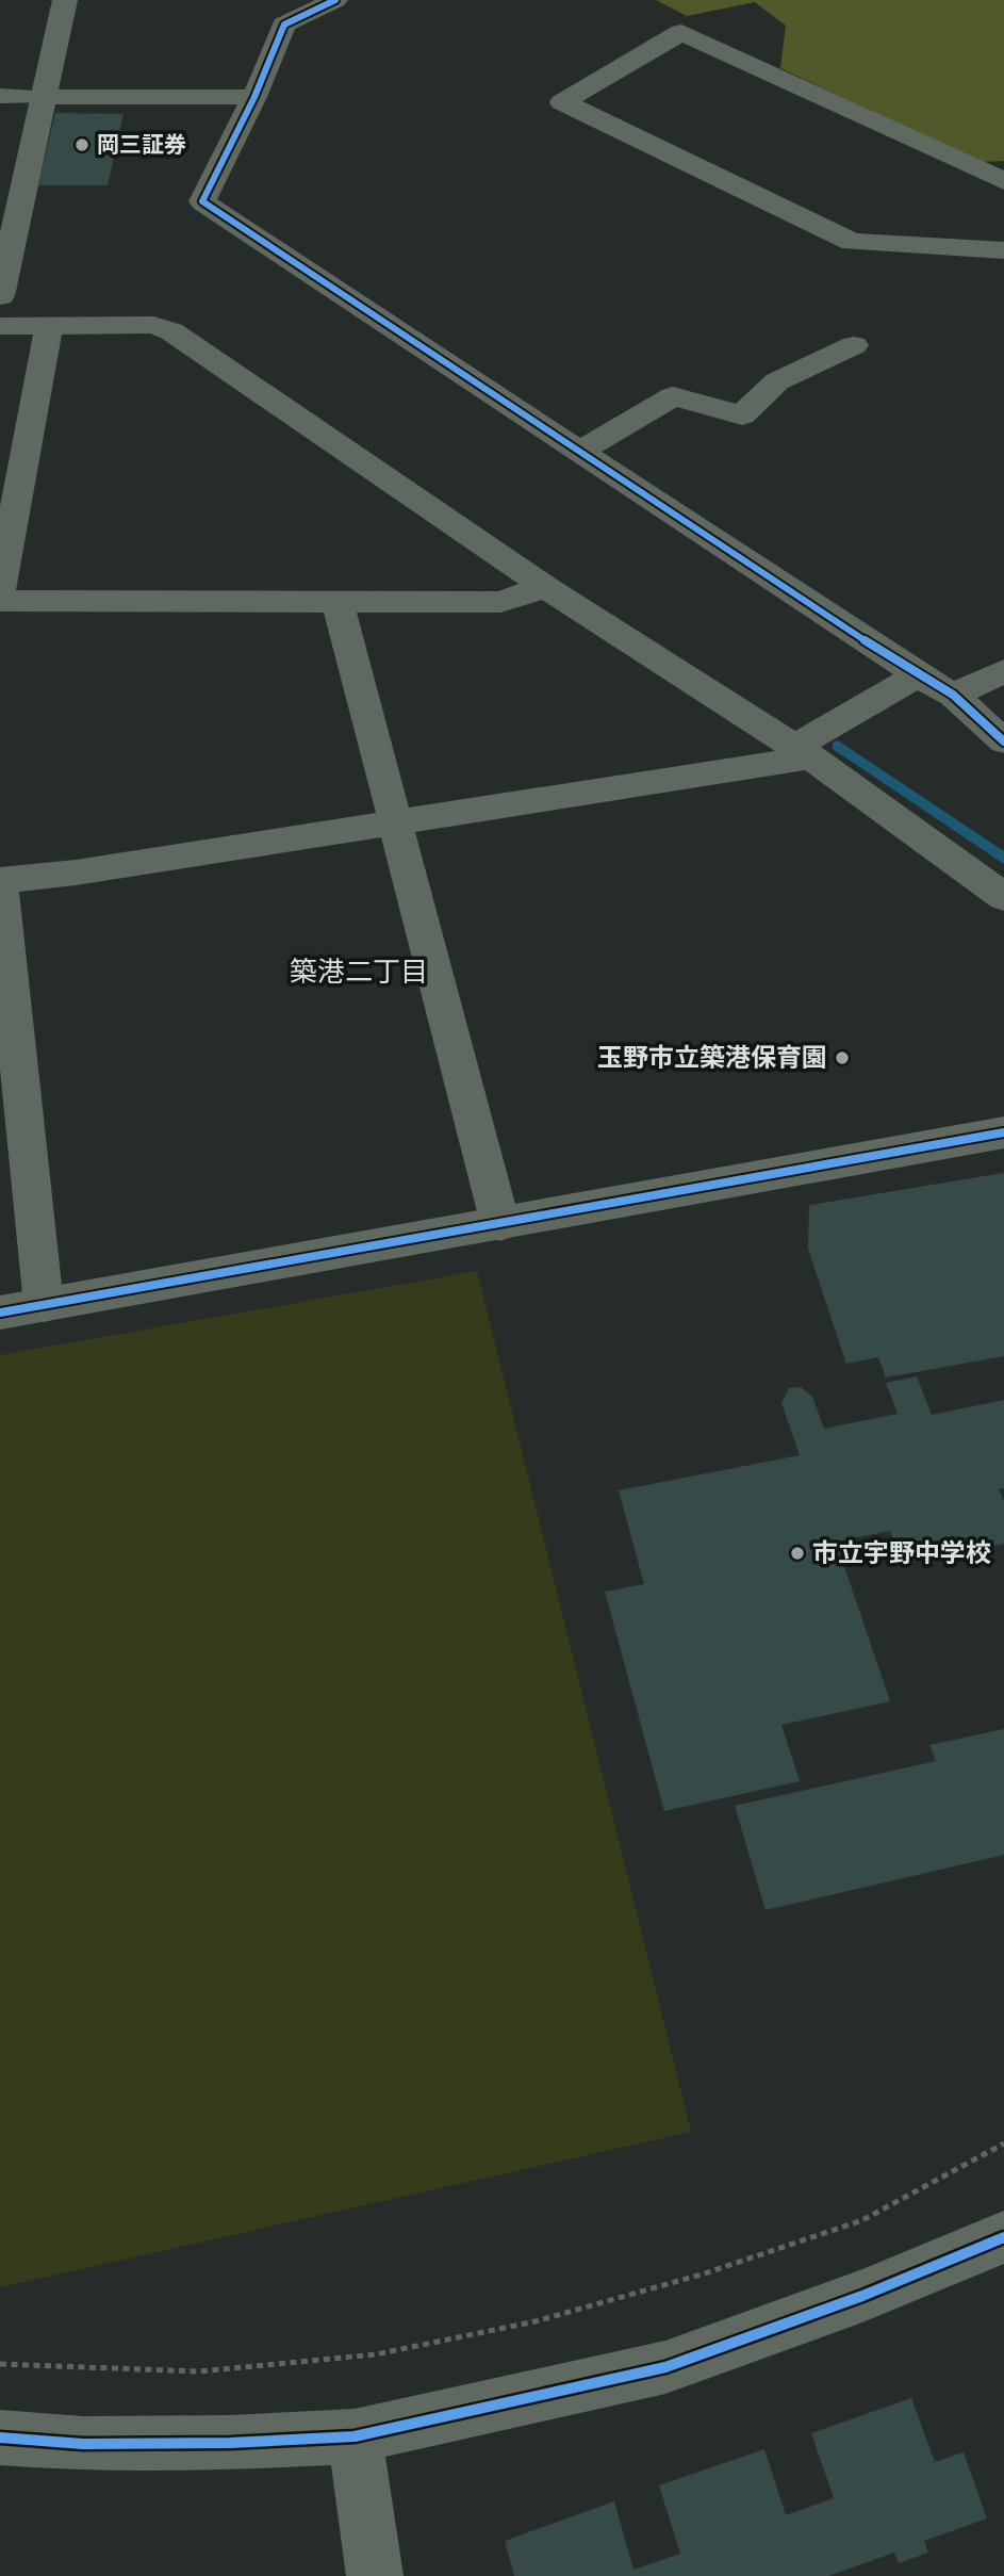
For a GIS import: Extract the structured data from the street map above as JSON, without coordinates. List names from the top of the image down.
{
  "districts": ["築港二丁目"],
  "places": ["岡三証券", "玉野市立築港保育園", "市立宇野中学校"]
}
